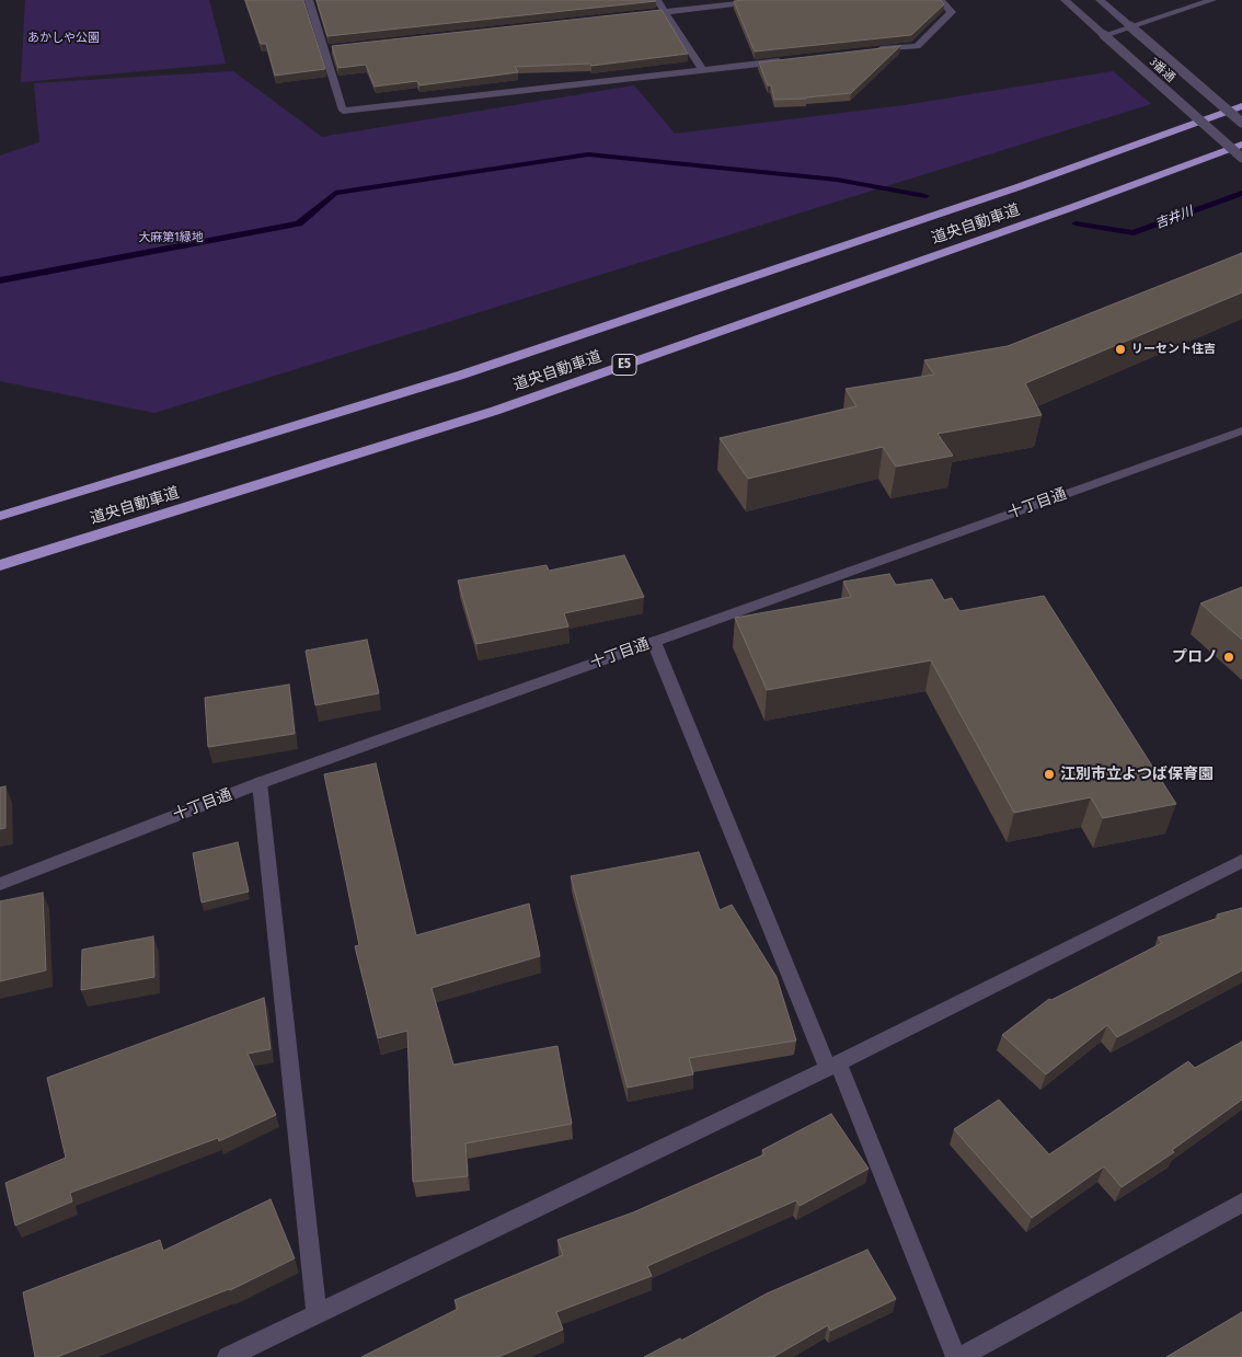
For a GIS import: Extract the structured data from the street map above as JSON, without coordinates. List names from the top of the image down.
{
  "streets": {
    "highway": ["道央自動車道", "E5"],
    "street": ["3番通", "十丁目通"]
  },
  "water": ["吉井川"],
  "parks": ["あかしや公園", "大麻第1緑地"],
  "places": ["リーセント住吉", "プロノ", "江別市立よつば保育園"]
}
